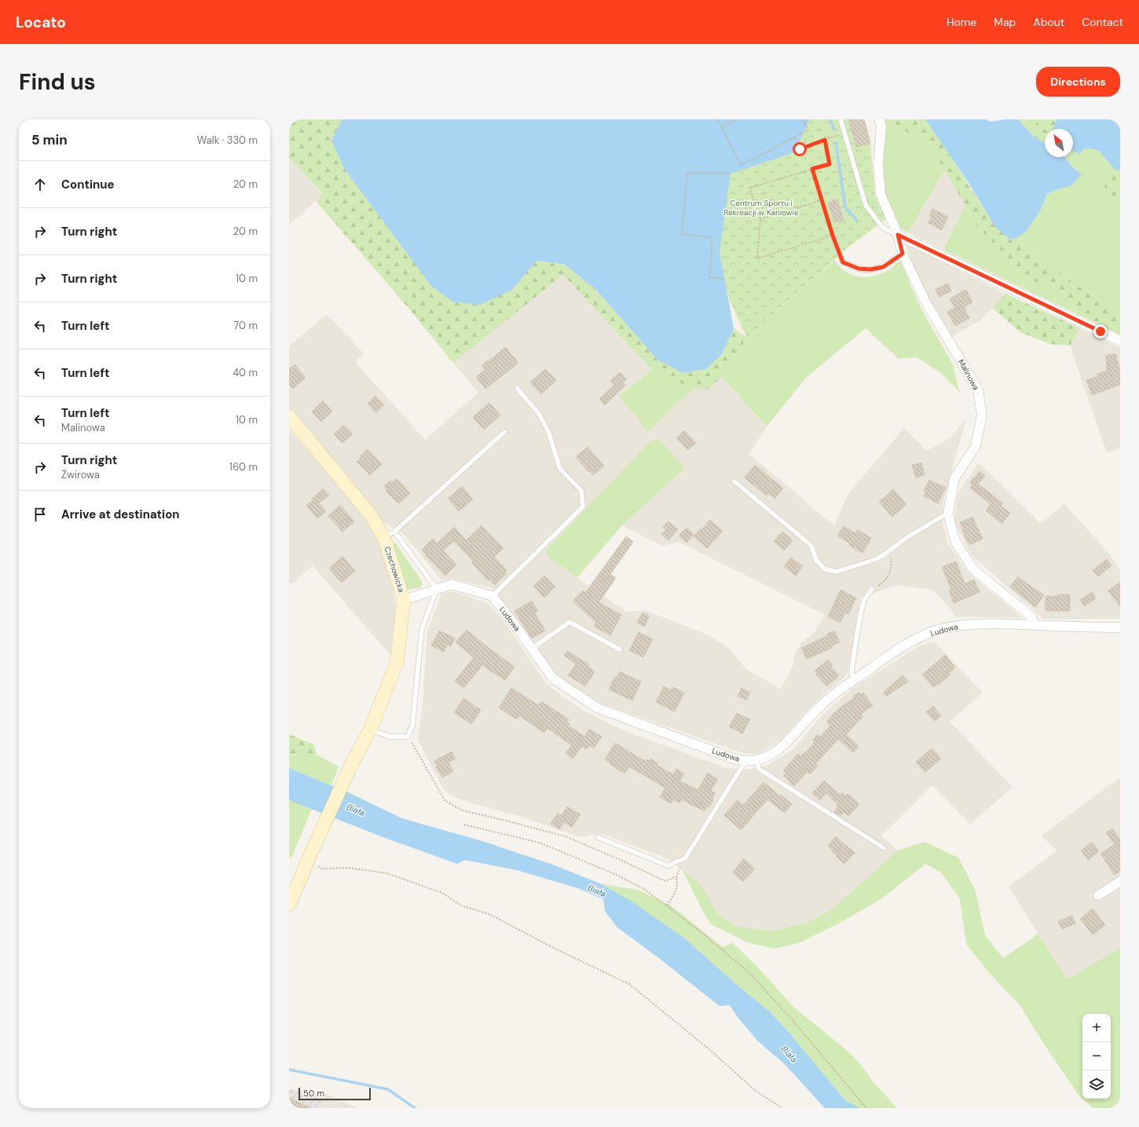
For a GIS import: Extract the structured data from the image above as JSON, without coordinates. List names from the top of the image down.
{
  "streets": {
    "street": ["Malinowa", "Czechowicka", "Ludowa"]
  },
  "crossings": [
    ["Malinowa", "Ludowa"]
  ],
  "water": ["Biała"],
  "parks": ["Centrum Sportu i Rekreacji w Kaniowie"],
  "scale_bar": "50 m",
  "north": "top left",
  "page": {
    "header": "Locato",
    "nav": [
      "Home",
      "Map",
      "About",
      "Contact"
    ],
    "buttons": "Directions",
    "title": "Find us",
    "heading": ["5 min", "Walk · 330 m"],
    "list": [
      ["Continue", "20 m"],
      ["Turn right", "20 m"],
      ["Turn right", "10 m"],
      ["Turn left", "70 m"],
      ["Turn left", "40 m"],
      ["Turn left", "Malinowa", "10 m"],
      ["Turn right", "Żwirowa", "160 m"],
      "Arrive at destination"
    ],
    "map_buttons": ["+", "−"],
    "scale": "50 m"
  }
}
